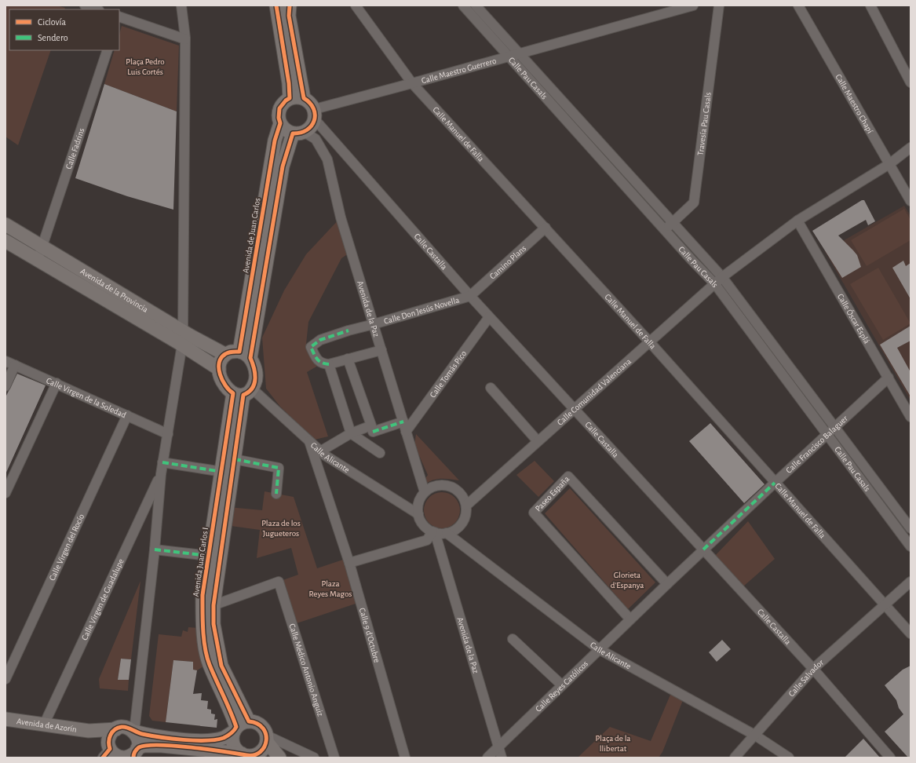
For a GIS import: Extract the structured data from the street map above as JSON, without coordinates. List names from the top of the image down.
{
  "streets": {
    "main road": [
      "Avenida de Juan Carlos",
      "Avenida de la Provincia",
      "Avenida Juan Carlos I",
      "Avenida de Azorín"
    ],
    "street": [
      "Calle Maestro Guerrero",
      "Calle Pau Casals",
      "Calle Maestro Chapí",
      "Travesía Pau Casals",
      "Calle Manuel de Falla",
      "Calle Fadrins",
      "Calle Castalla",
      "Camino Plans",
      "Avenida de la Paz",
      "Calle Don Jesús Novella",
      "Calle Óscar Esplá",
      "Calle Tomás Pico",
      "Calle Comunidad Valenciana",
      "Calle Virgen de la Soledad",
      "Calle Francisco Balaguer",
      "Calle Alicante",
      "Paseo España",
      "Calle Virgen del Rocío",
      "Calle Virgen de Guadalupe",
      "Calle 9 d'Octubre",
      "Calle Médico Antonio Anguiz",
      "Calle Salvador",
      "Calle Reyes Católicos"
    ]
  },
  "crossings": [
    ["Calle Maestro Guerrero", "Calle Pau Casals"],
    ["Calle Maestro Guerrero", "Calle Manuel de Falla"],
    ["Calle Maestro Guerrero", "Avenida de Juan Carlos"],
    ["Calle Maestro Guerrero", "Calle Castalla"],
    ["Calle Maestro Guerrero", "Avenida de la Paz"],
    ["Calle Pau Casals", "Travesía Pau Casals"],
    ["Calle Pau Casals", "Calle Comunidad Valenciana"],
    ["Calle Pau Casals", "Calle Francisco Balaguer"],
    ["Calle Maestro Chapí", "Calle Comunidad Valenciana"],
    ["Calle Manuel de Falla", "Camino Plans"],
    ["Calle Manuel de Falla", "Calle Comunidad Valenciana"],
    ["Calle Manuel de Falla", "Calle Francisco Balaguer"],
    ["Calle Manuel de Falla", "Calle Salvador"],
    ["Calle Fadrins", "Avenida de la Provincia"],
    ["Avenida de Juan Carlos", "Calle Castalla"],
    ["Avenida de Juan Carlos", "Avenida de la Provincia"],
    ["Avenida de Juan Carlos", "Avenida de la Paz"],
    ["Avenida de Juan Carlos", "Calle Alicante"],
    ["Avenida de Juan Carlos", "Avenida Juan Carlos I"],
    ["Calle Castalla", "Camino Plans"],
    ["Calle Castalla", "Avenida de la Paz"],
    ["Calle Castalla", "Calle Don Jesús Novella"],
    ["Calle Castalla", "Calle Tomás Pico"],
    ["Calle Castalla", "Calle Comunidad Valenciana"],
    ["Calle Castalla", "Calle Francisco Balaguer"],
    ["Calle Castalla", "Calle Salvador"],
    ["Calle Castalla", "Calle Reyes Católicos"],
    ["Camino Plans", "Calle Don Jesús Novella"],
    ["Avenida de la Provincia", "Calle Alicante"],
    ["Avenida de la Provincia", "Avenida Juan Carlos I"],
    ["Avenida de la Paz", "Calle Don Jesús Novella"],
    ["Avenida de la Paz", "Calle Tomás Pico"],
    ["Avenida de la Paz", "Calle Comunidad Valenciana"],
    ["Avenida de la Paz", "Calle Alicante"],
    ["Avenida de la Paz", "Calle Reyes Católicos"],
    ["Calle Óscar Esplá", "Calle Comunidad Valenciana"],
    ["Calle Óscar Esplá", "Calle Francisco Balaguer"],
    ["Calle Comunidad Valenciana", "Calle Alicante"],
    ["Calle Virgen de la Soledad", "Calle Virgen del Rocío"],
    ["Calle Francisco Balaguer", "Calle Reyes Católicos"],
    ["Calle Alicante", "Avenida Juan Carlos I"],
    ["Calle Alicante", "Calle 9 d'Octubre"],
    ["Calle Alicante", "Calle Salvador"],
    ["Calle Alicante", "Calle Reyes Católicos"],
    ["Paseo España", "Calle Reyes Católicos"],
    ["Calle Virgen de Guadalupe", "Avenida de Azorín"]
  ],
  "parks": [
    "Plaça Pedro Luis Cortés",
    "Plaza de los Jugueteros",
    "Glorieta d'Espanya",
    "Plaza Reyes Magos",
    "Plaça de la llibertat"
  ],
  "legend": ["Ciclovía", "Sendero"]
}
